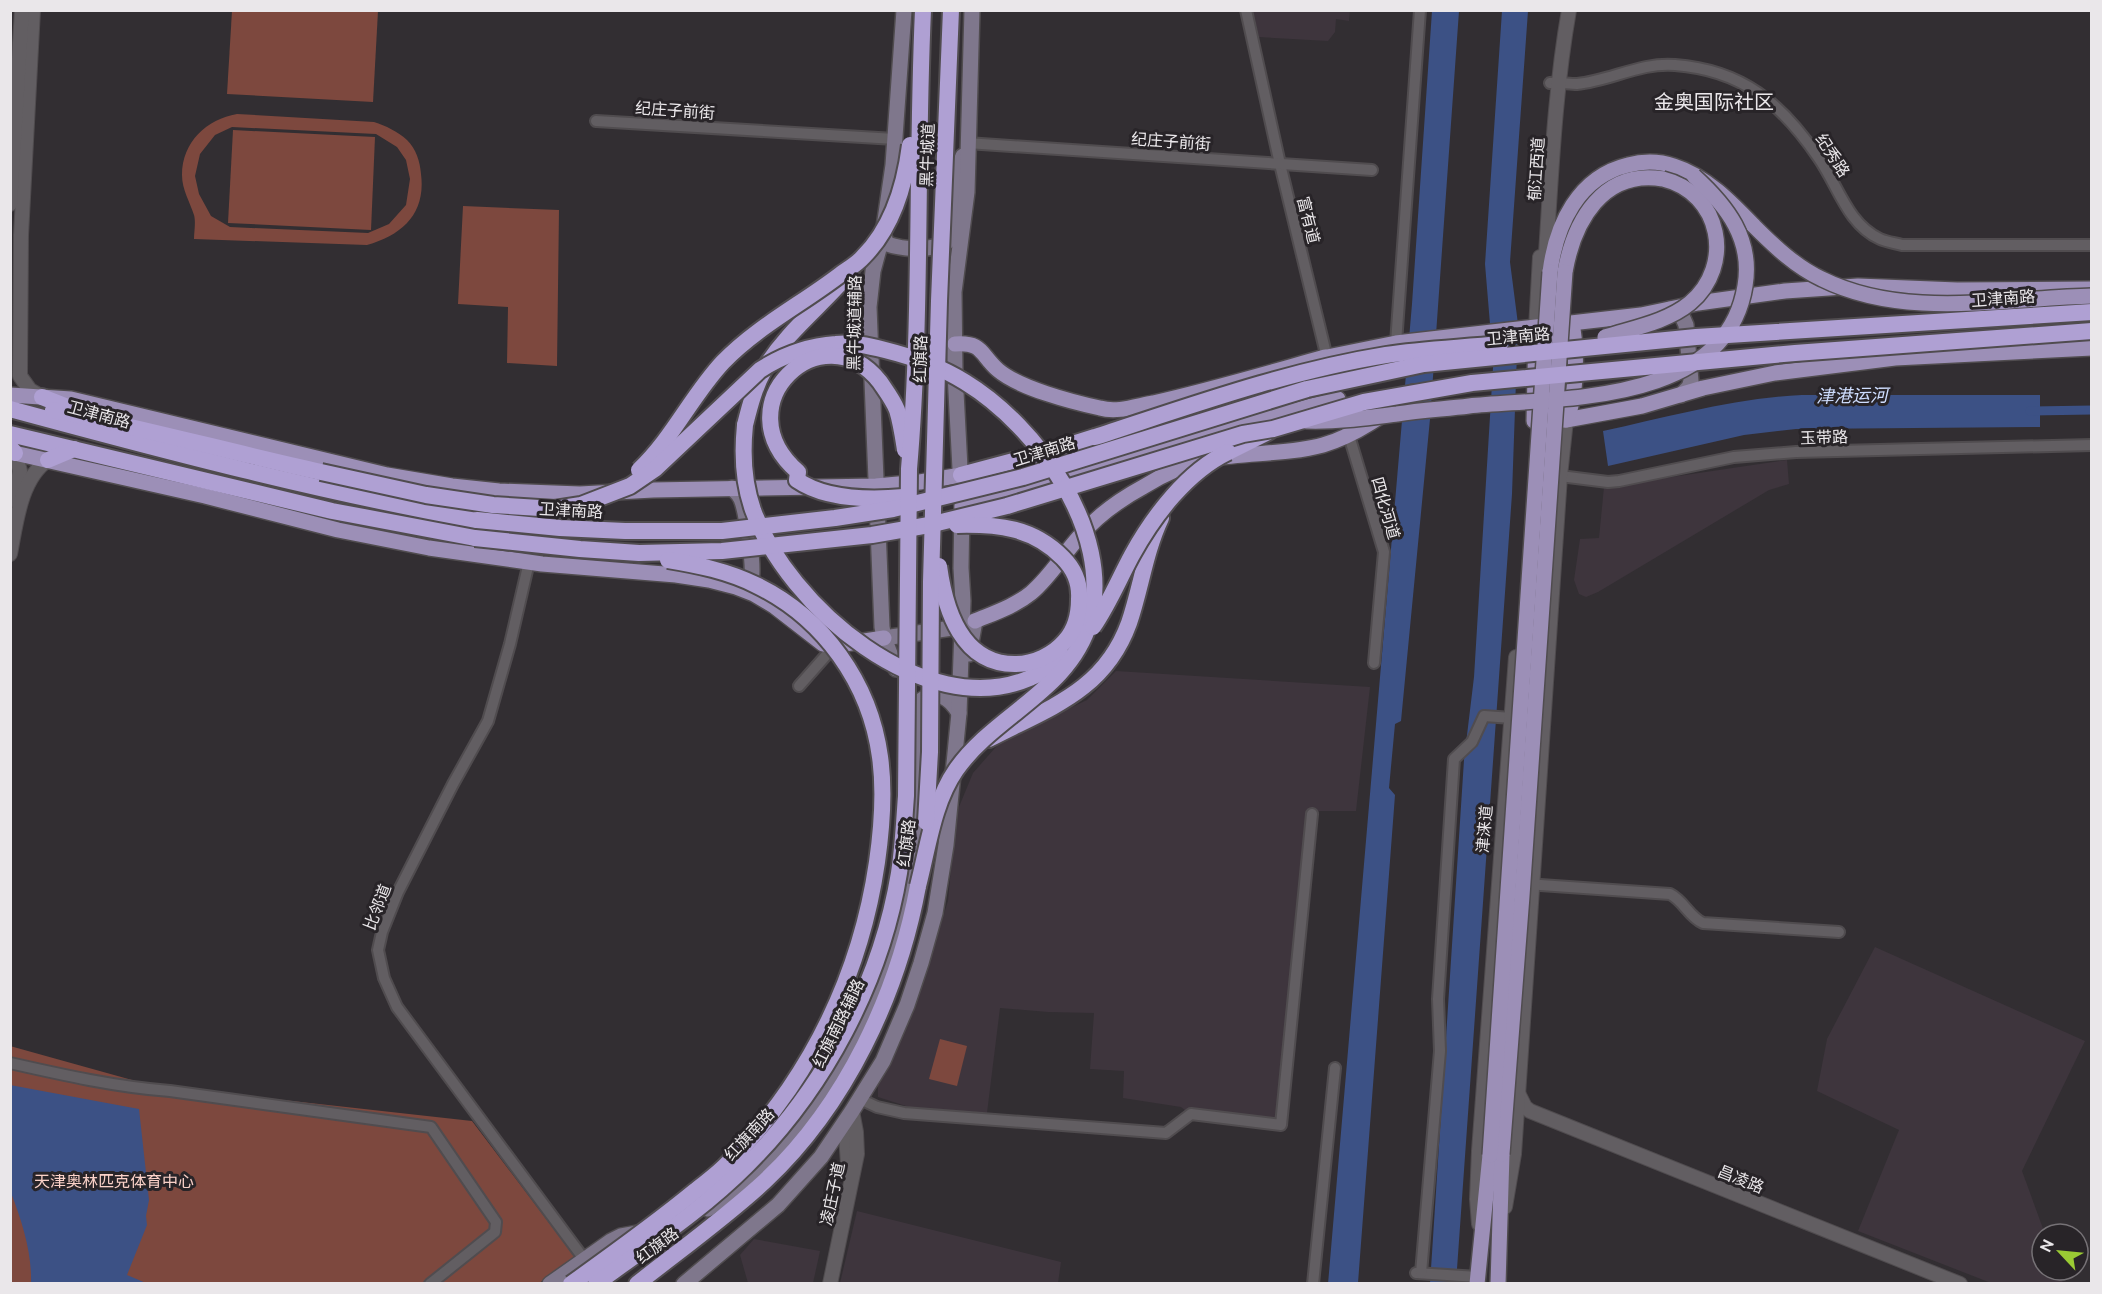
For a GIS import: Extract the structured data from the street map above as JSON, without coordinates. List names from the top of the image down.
{
  "streets": {
    "highway": [
      "黑牛城道",
      "卫津南路",
      "红旗路",
      "红旗南路"
    ],
    "main road": ["黑牛城道辅路", "津涞道", "红旗南路辅路"],
    "street": [
      "纪庄子前街",
      "纪秀路",
      "郁江西道",
      "富有道",
      "玉带路",
      "四化河道",
      "比邻道",
      "昌凌路",
      "凌庄子道"
    ]
  },
  "crossings": [
    ["纪庄子前街", "富有道"],
    ["纪庄子前街", "黑牛城道辅路"],
    ["黑牛城道", "红旗路"],
    ["纪秀路", "郁江西道"],
    ["富有道", "四化河道"],
    ["黑牛城道辅路", "红旗南路辅路"],
    ["红旗路", "红旗南路"],
    ["比邻道", "红旗南路辅路"]
  ],
  "districts": ["金奥国际社区"],
  "water": ["津港运河"],
  "parks": ["天津奥林匹克体育中心"],
  "north": "top left"
}
